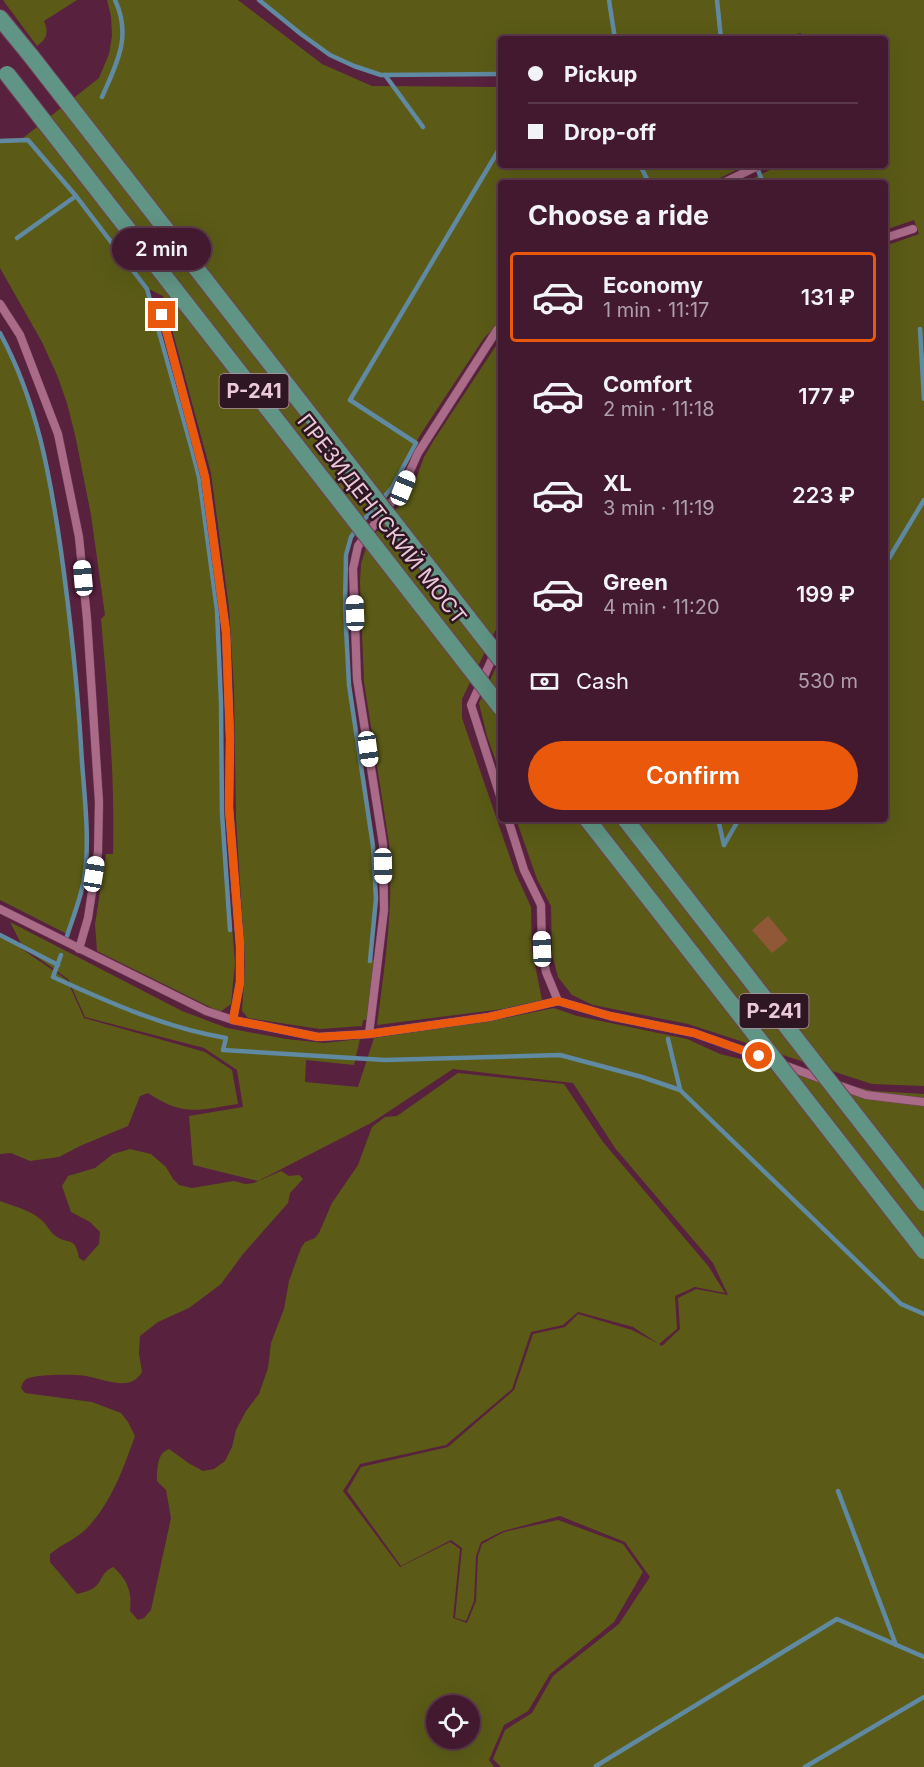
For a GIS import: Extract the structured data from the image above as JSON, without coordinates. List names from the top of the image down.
{
  "streets": {
    "highway": ["Р-241", "ПРЕЗИДЕНТСКИЙ МОСТ"]
  },
  "page": {
    "banner": ["Pickup", "Drop-off"],
    "heading": "Choose a ride",
    "bubble": "2 min",
    "list": [
      {
        "name": "Economy",
        "note": "1 min · 11:17",
        "value": "131 ₽"
      },
      {
        "name": "Comfort",
        "note": "2 min · 11:18",
        "value": "177 ₽"
      },
      {
        "name": "XL",
        "note": "3 min · 11:19",
        "value": "223 ₽"
      },
      {
        "name": "Green",
        "note": "4 min · 11:20",
        "value": "199 ₽"
      }
    ],
    "pay": ["Cash", "530 m"],
    "buttons": "Confirm"
  }
}
